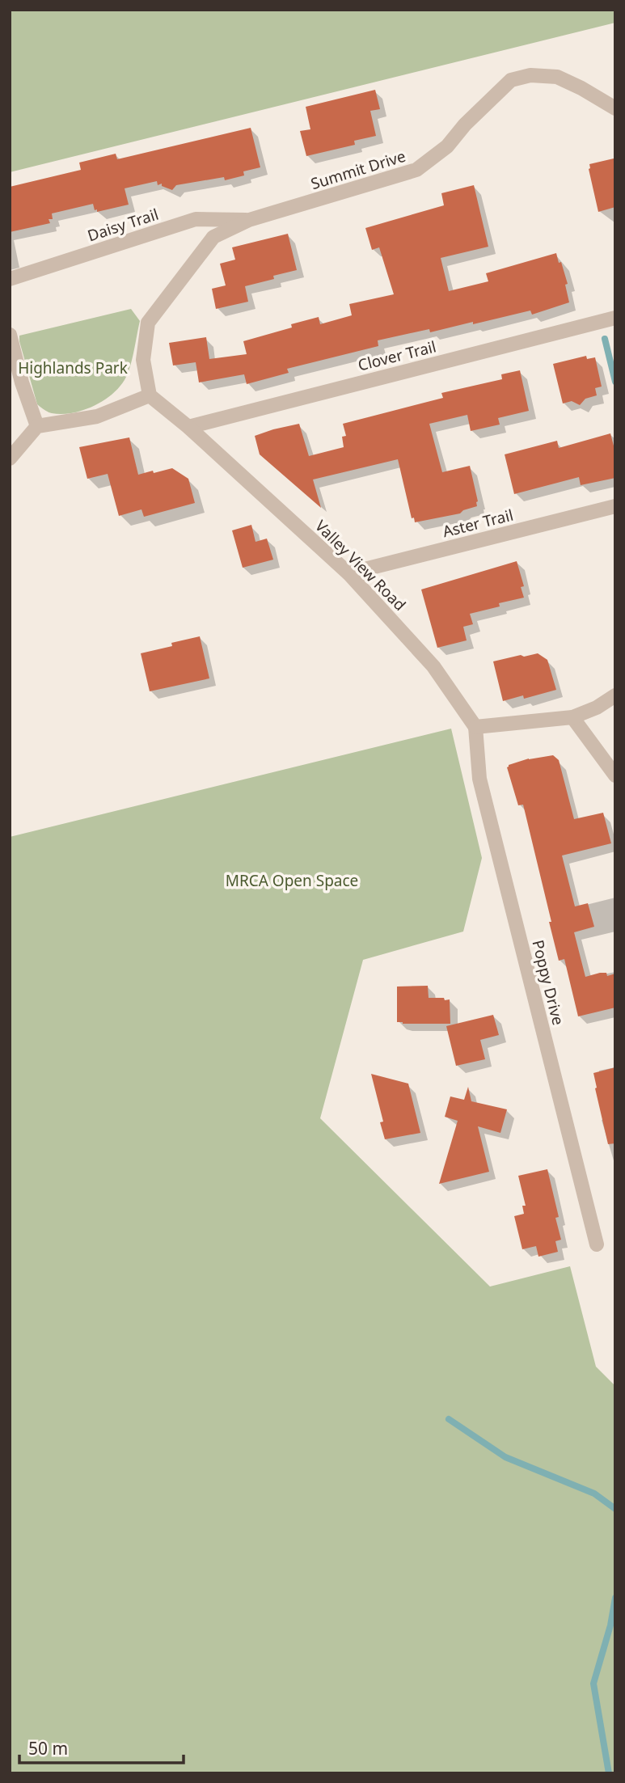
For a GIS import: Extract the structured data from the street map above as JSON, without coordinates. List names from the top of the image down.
{
  "streets": {
    "street": [
      "Summit Drive",
      "Daisy Trail",
      "Clover Trail",
      "Aster Trail",
      "Valley View Road",
      "Poppy Drive"
    ]
  },
  "crossings": [
    ["Summit Drive", "Daisy Trail"],
    ["Summit Drive", "Valley View Road"],
    ["Clover Trail", "Valley View Road"],
    ["Aster Trail", "Valley View Road"],
    ["Valley View Road", "Poppy Drive"]
  ],
  "parks": ["Highlands Park", "MRCA Open Space"],
  "scale_bar": "50 m"
}
